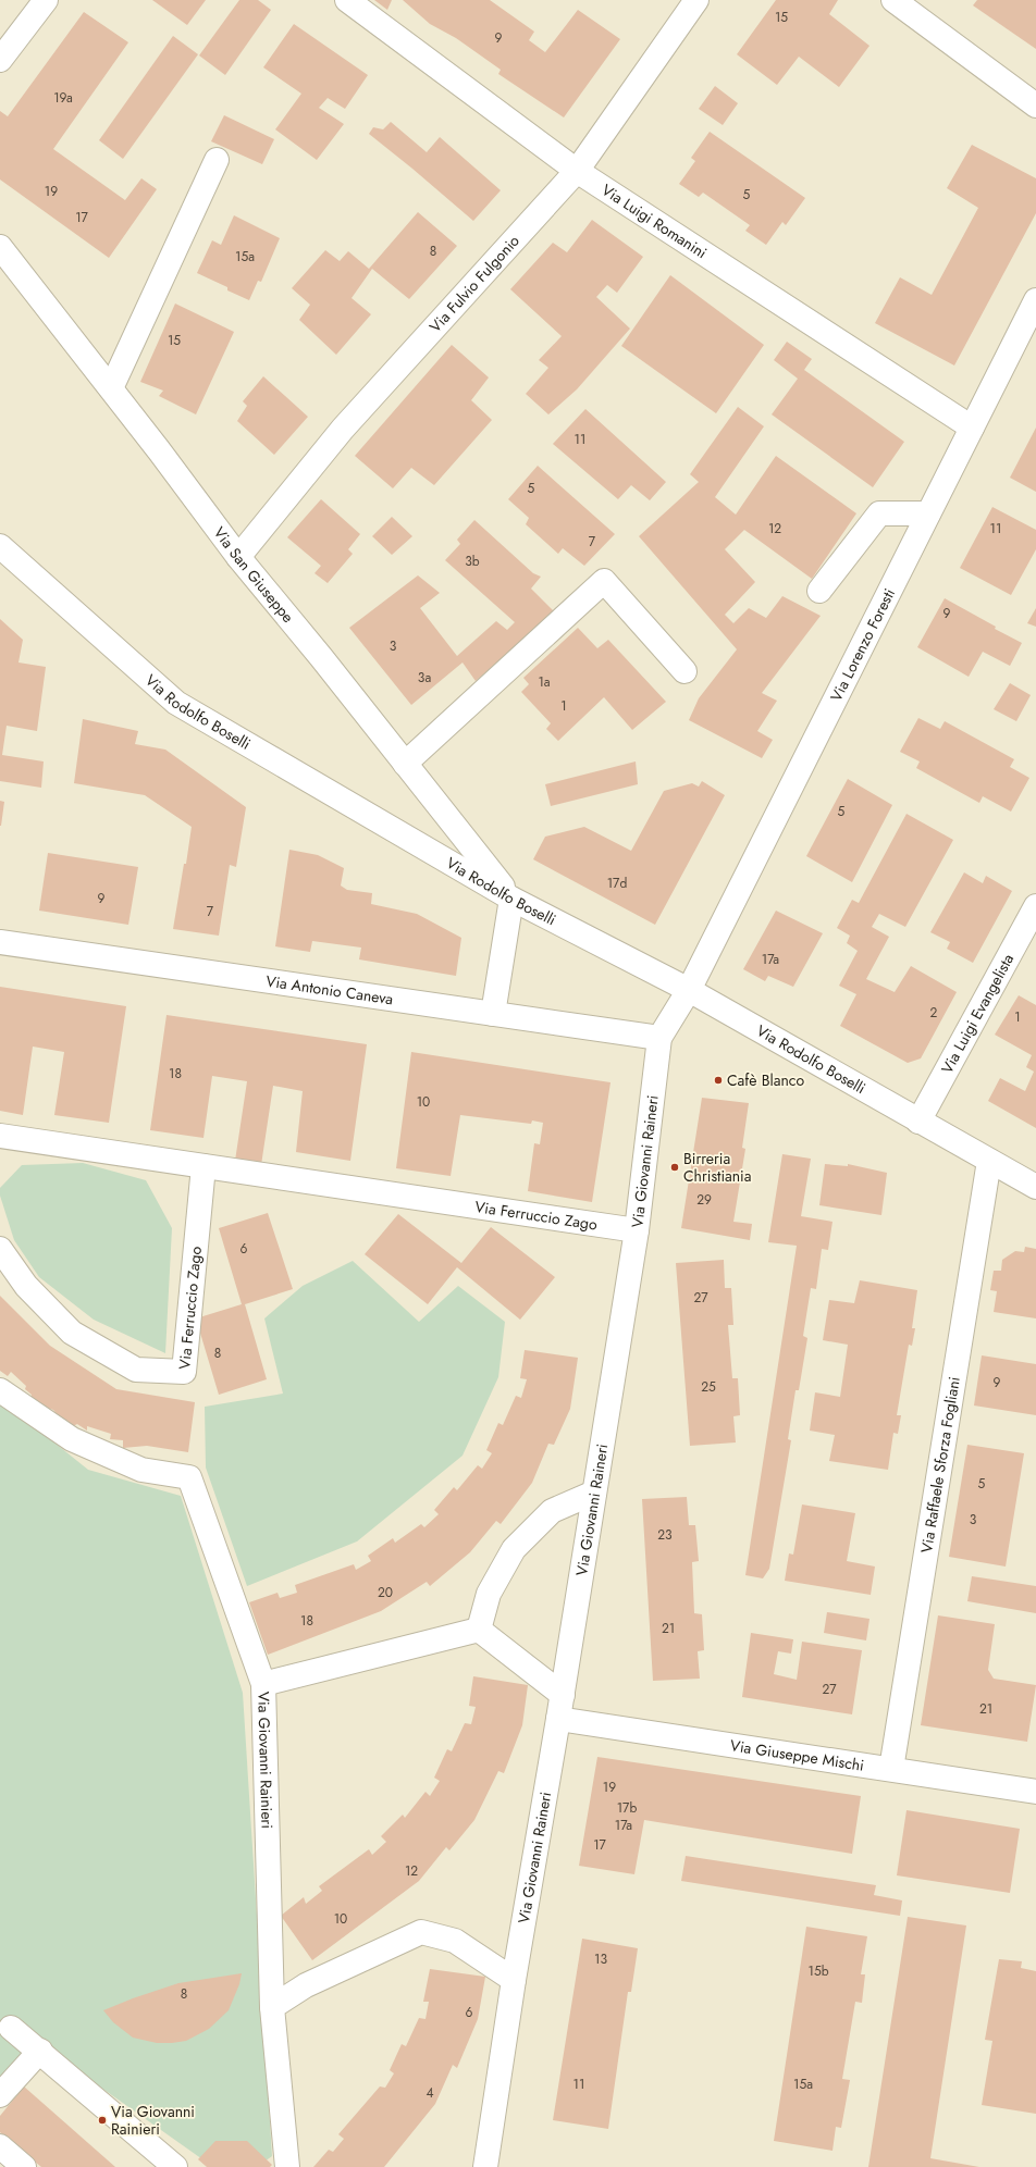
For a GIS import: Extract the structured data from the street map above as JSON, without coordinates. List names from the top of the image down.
{
  "streets": {
    "street": [
      "Via Luigi Romanini",
      "Via Fulvio Fulgonio",
      "Via San Giuseppe",
      "Via Lorenzo Foresti",
      "Via Rodolfo Boselli",
      "Via Antonio Caneva",
      "Via Luigi Evangelista",
      "Via Giovanni Raineri",
      "Via Ferruccio Zago",
      "Via Raffaele Sforza Fogliani",
      "Via Giuseppe Mischi",
      "Via Giovanni Rainieri"
    ]
  },
  "crossings": [
    ["Via Luigi Romanini", "Via Fulvio Fulgonio"],
    ["Via Luigi Romanini", "Via Lorenzo Foresti"],
    ["Via Fulvio Fulgonio", "Via San Giuseppe"],
    ["Via San Giuseppe", "Via Rodolfo Boselli"],
    ["Via Lorenzo Foresti", "Via Rodolfo Boselli"],
    ["Via Lorenzo Foresti", "Via Antonio Caneva"],
    ["Via Lorenzo Foresti", "Via Giovanni Raineri"],
    ["Via Rodolfo Boselli", "Via Luigi Evangelista"],
    ["Via Rodolfo Boselli", "Via Raffaele Sforza Fogliani"],
    ["Via Antonio Caneva", "Via Giovanni Raineri"],
    ["Via Giovanni Raineri", "Via Ferruccio Zago"],
    ["Via Giovanni Raineri", "Via Giuseppe Mischi"],
    ["Via Raffaele Sforza Fogliani", "Via Giuseppe Mischi"]
  ],
  "places": ["Cafè Blanco", "Birreria Christiania", "Via Giovanni Rainieri"],
  "house_numbers": [
    "15",
    "9",
    "19a",
    "19",
    "5",
    "17",
    "8",
    "15a",
    "15",
    "11",
    "5",
    "12",
    "11",
    "7",
    "3b",
    "9",
    "3",
    "3a",
    "1a",
    "1",
    "5",
    "17d",
    "9",
    "7",
    "17a",
    "2",
    "1",
    "18",
    "10",
    "29",
    "6",
    "27",
    "8",
    "9",
    "25",
    "5",
    "3",
    "23",
    "20",
    "18",
    "21",
    "27",
    "21",
    "19",
    "17b",
    "17a",
    "17",
    "12",
    "10",
    "13",
    "15b",
    "8",
    "6",
    "11",
    "15a",
    "4"
  ]
}
